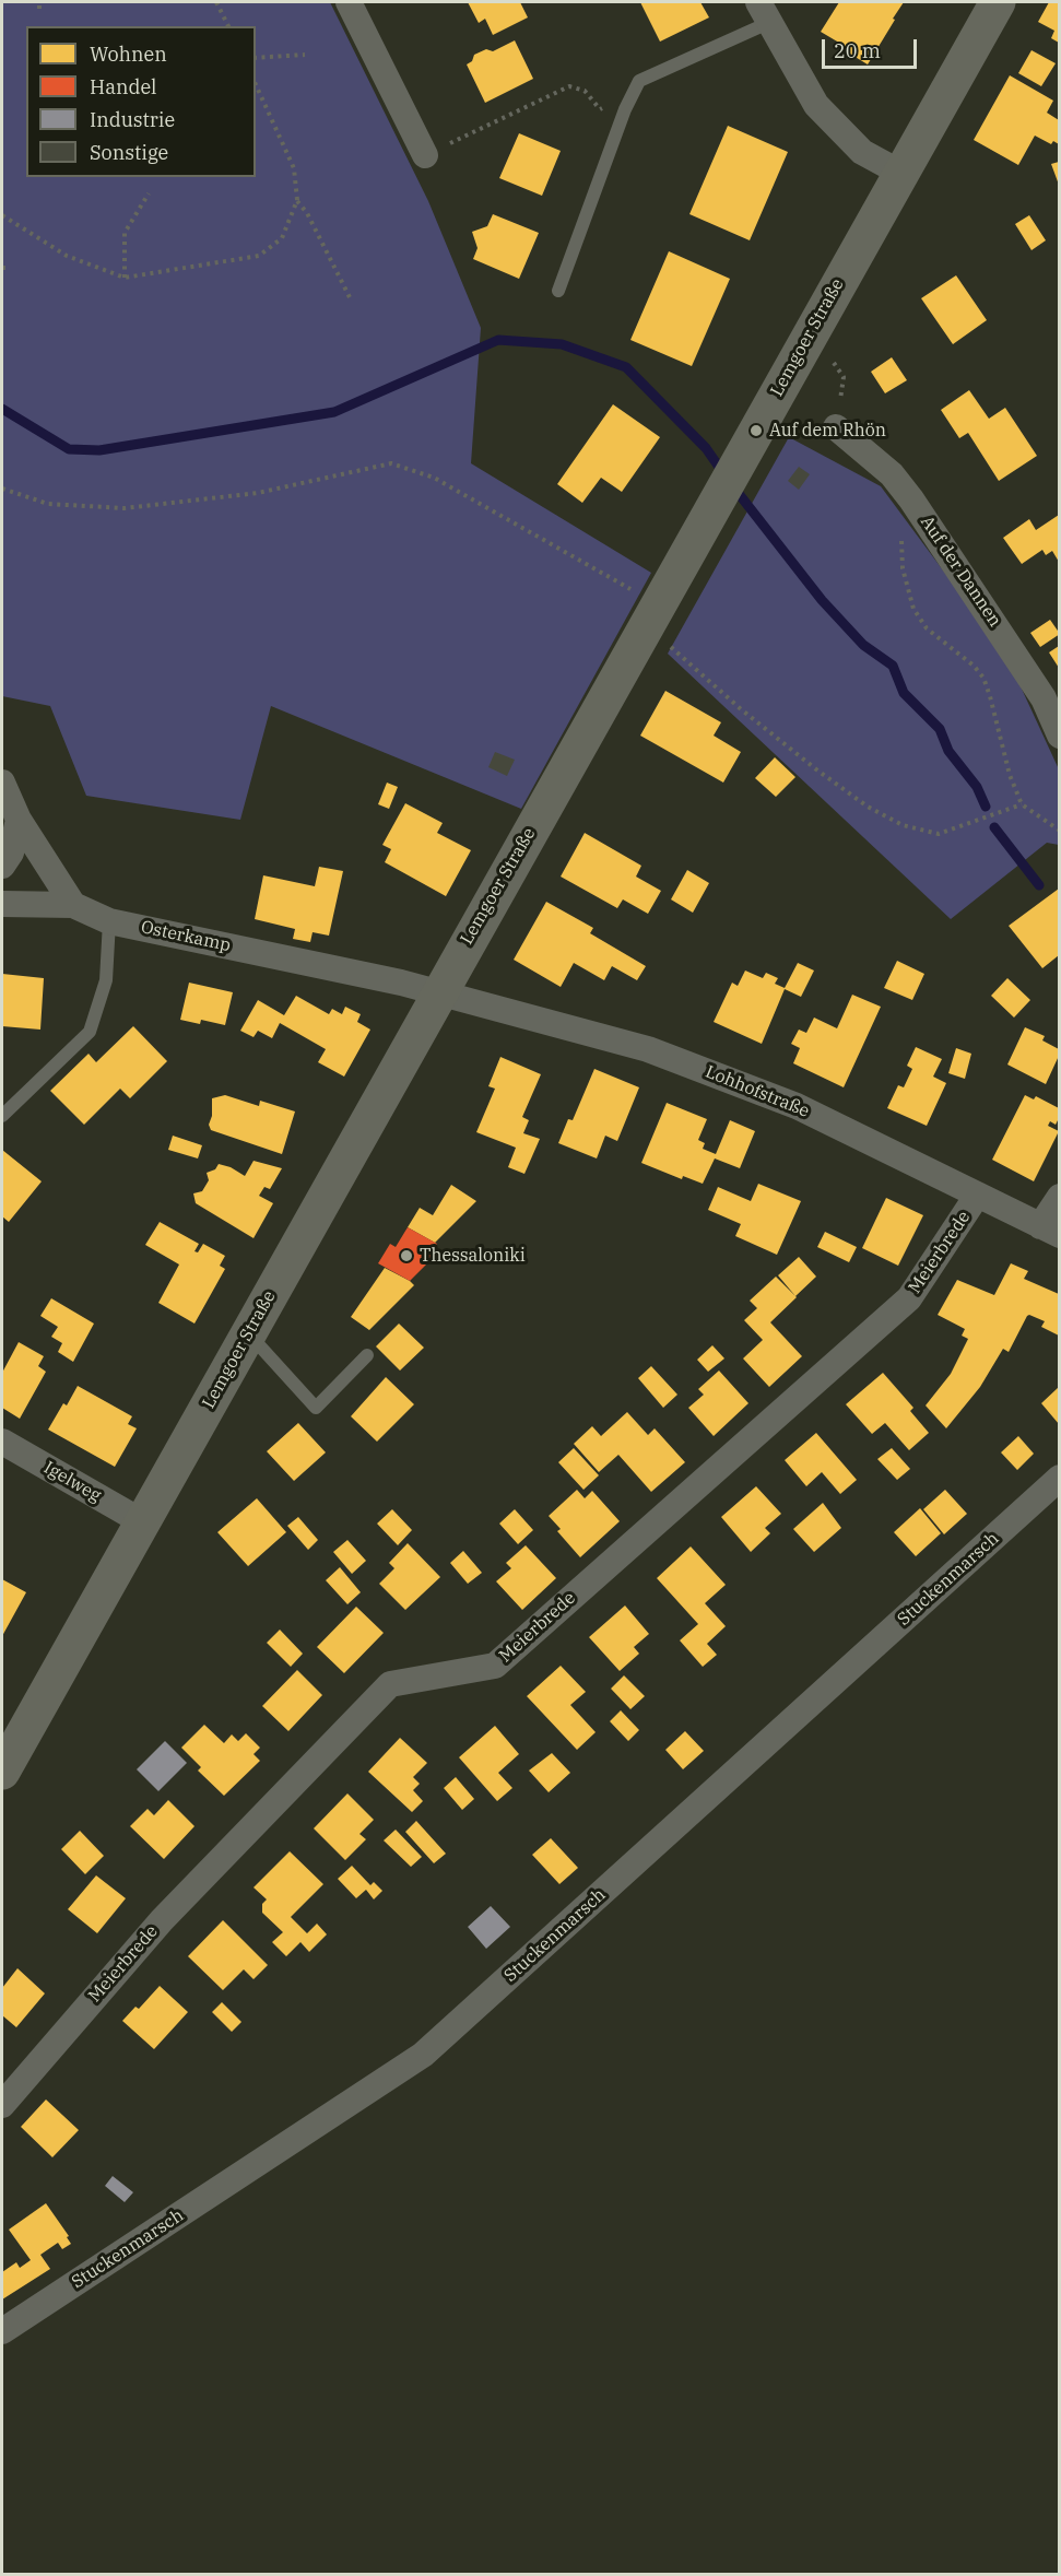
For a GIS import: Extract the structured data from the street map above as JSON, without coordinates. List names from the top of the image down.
{
  "streets": {
    "main road": ["Lemgoer Straße"],
    "street": [
      "Auf der Dannen",
      "Osterkamp",
      "Lohhofstraße",
      "Meierbrede",
      "Igelweg",
      "Stuckenmarsch"
    ]
  },
  "crossings": [
    ["Lemgoer Straße", "Osterkamp"],
    ["Lemgoer Straße", "Lohhofstraße"],
    ["Lemgoer Straße", "Igelweg"],
    ["Osterkamp", "Lohhofstraße"],
    ["Lohhofstraße", "Meierbrede"]
  ],
  "places": ["Auf dem Rhön", "Thessaloniki"],
  "legend": [
    "Wohnen",
    "Handel",
    "Industrie",
    "Sonstige"
  ],
  "scale_bar": "20 m"
}
